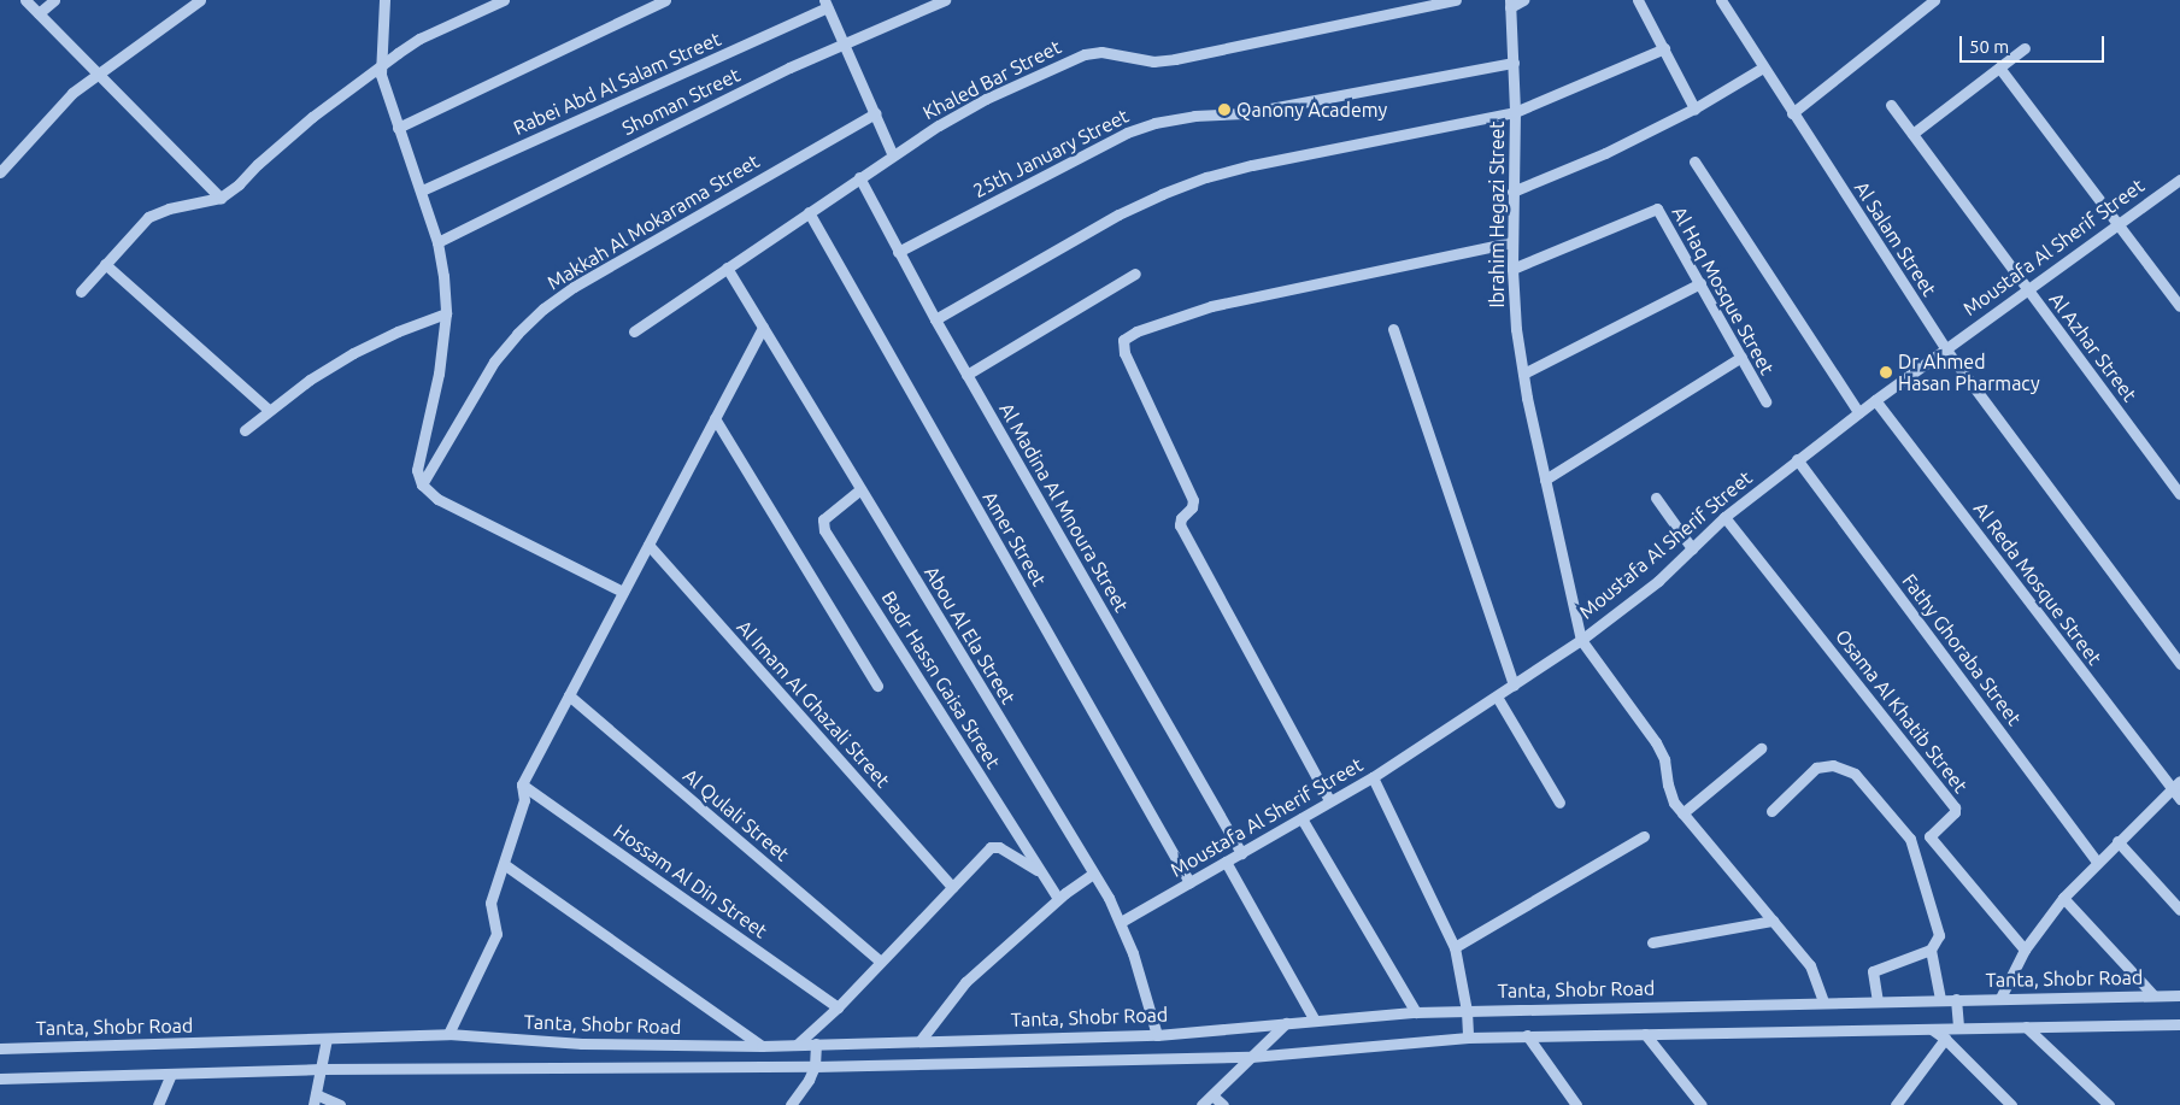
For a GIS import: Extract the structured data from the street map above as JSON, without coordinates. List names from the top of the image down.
{
  "streets": {
    "street": [
      "Khaled Bar Street",
      "Rabei Abd Al Salam Street",
      "Shoman Street",
      "25th January Street",
      "Ibrahim Hegazi Street",
      "Makkah Al Mokarama Street",
      "Al Salam Street",
      "Moustafa Al Sherif Street",
      "Al Haq Mosque Street",
      "Al Azhar Street",
      "Al Madina Al Mnoura Street",
      "Amer Street",
      "Al Reda Mosque Street",
      "Abou Al Ela Street",
      "Fathy Ghoraba Street",
      "Badr Hassn Gaisa Street",
      "Al Imam Al Ghazali Street",
      "Osama Al Khatib Street",
      "Al Qulali Street",
      "Hossam Al Din Street",
      "Tanta, Shobr Road"
    ]
  },
  "crossings": [
    ["Khaled Bar Street", "Al Madina Al Mnoura Street"],
    ["Khaled Bar Street", "Amer Street"],
    ["Khaled Bar Street", "Abou Al Ela Street"],
    ["25th January Street", "Ibrahim Hegazi Street"],
    ["25th January Street", "Al Madina Al Mnoura Street"],
    ["Ibrahim Hegazi Street", "Moustafa Al Sherif Street"],
    ["Ibrahim Hegazi Street", "Al Haq Mosque Street"],
    ["Al Salam Street", "Moustafa Al Sherif Street"],
    ["Moustafa Al Sherif Street", "Al Azhar Street"],
    ["Moustafa Al Sherif Street", "Al Madina Al Mnoura Street"],
    ["Moustafa Al Sherif Street", "Amer Street"],
    ["Moustafa Al Sherif Street", "Al Reda Mosque Street"],
    ["Moustafa Al Sherif Street", "Abou Al Ela Street"],
    ["Moustafa Al Sherif Street", "Fathy Ghoraba Street"],
    ["Moustafa Al Sherif Street", "Osama Al Khatib Street"],
    ["Abou Al Ela Street", "Badr Hassn Gaisa Street"],
    ["Abou Al Ela Street", "Tanta, Shobr Road"]
  ],
  "places": ["Qanony Academy", "Dr Ahmed Hasan Pharmacy"],
  "scale_bar": "50 m"
}
